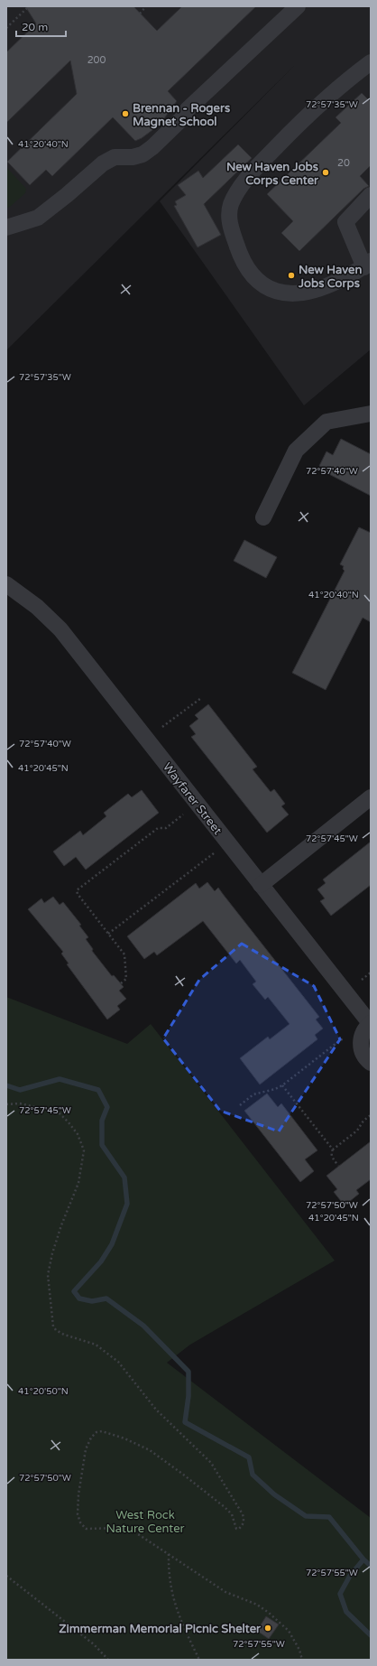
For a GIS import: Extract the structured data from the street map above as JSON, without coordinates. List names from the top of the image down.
{
  "streets": {
    "street": ["Wayfarer Street"]
  },
  "parks": ["West Rock Nature Center"],
  "places": [
    "Brennan - Rogers Magnet School",
    "New Haven Jobs Corps Center",
    "New Haven Jobs Corps",
    "Zimmerman Memorial Picnic Shelter"
  ],
  "house_numbers": ["200", "20"],
  "scale_bar": "20 m",
  "coordinates": [
    "72°57'35\"W",
    "41°20'40\"N",
    "72°57'40\"W",
    "41°20'45\"N",
    "72°57'45\"W",
    "72°57'50\"W",
    "41°20'50\"N",
    "72°57'55\"W"
  ]
}
